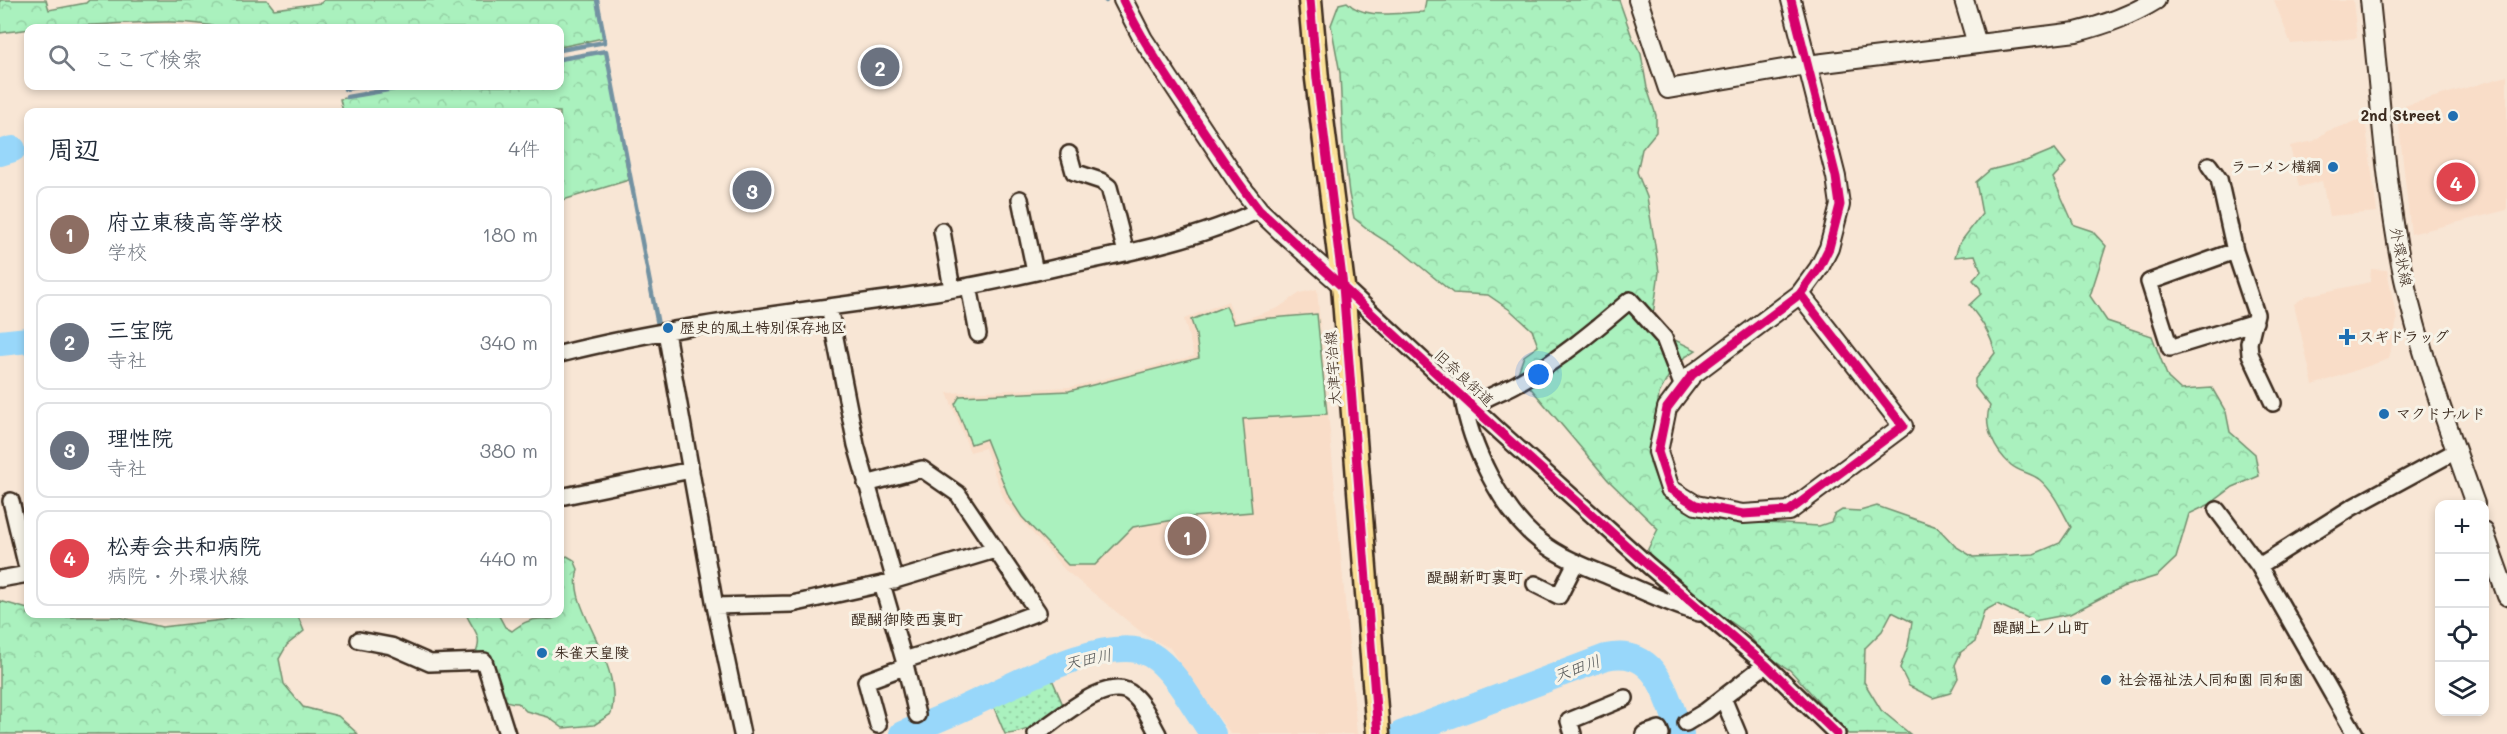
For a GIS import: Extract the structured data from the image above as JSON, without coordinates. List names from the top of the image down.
{
  "streets": {
    "main road": ["大津宇治線"],
    "street": ["外環状線", "旧奈良街道"]
  },
  "crossings": [
    ["大津宇治線", "旧奈良街道"]
  ],
  "districts": ["醍醐新町裏町", "醍醐御陵西裏町", "醍醐上ノ山町"],
  "water": ["天田川"],
  "places": {
    "other": [
      "2nd Street",
      "ラーメン横綱",
      "歴史的風土特別保存地区",
      "マクドナルド",
      "朱雀天皇陵",
      "社会福祉法人同和園 同和園"
    ],
    "health": ["スギドラッグ"]
  },
  "page": {
    "search": "ここで検索",
    "pins": [
      "2",
      "4",
      "3",
      "1"
    ],
    "heading": ["周辺", "4件"],
    "list": [
      {
        "mark": "1",
        "name": "府立東稜高等学校",
        "note": "学校",
        "value": "180 m"
      },
      {
        "mark": "2",
        "name": "三宝院",
        "note": "寺社",
        "value": "340 m"
      },
      {
        "mark": "3",
        "name": "理性院",
        "note": "寺社",
        "value": "380 m"
      },
      {
        "mark": "4",
        "name": "松寿会共和病院",
        "note": "病院 · 外環状線",
        "value": "440 m"
      }
    ],
    "map_buttons": ["+", "−"]
  }
}
